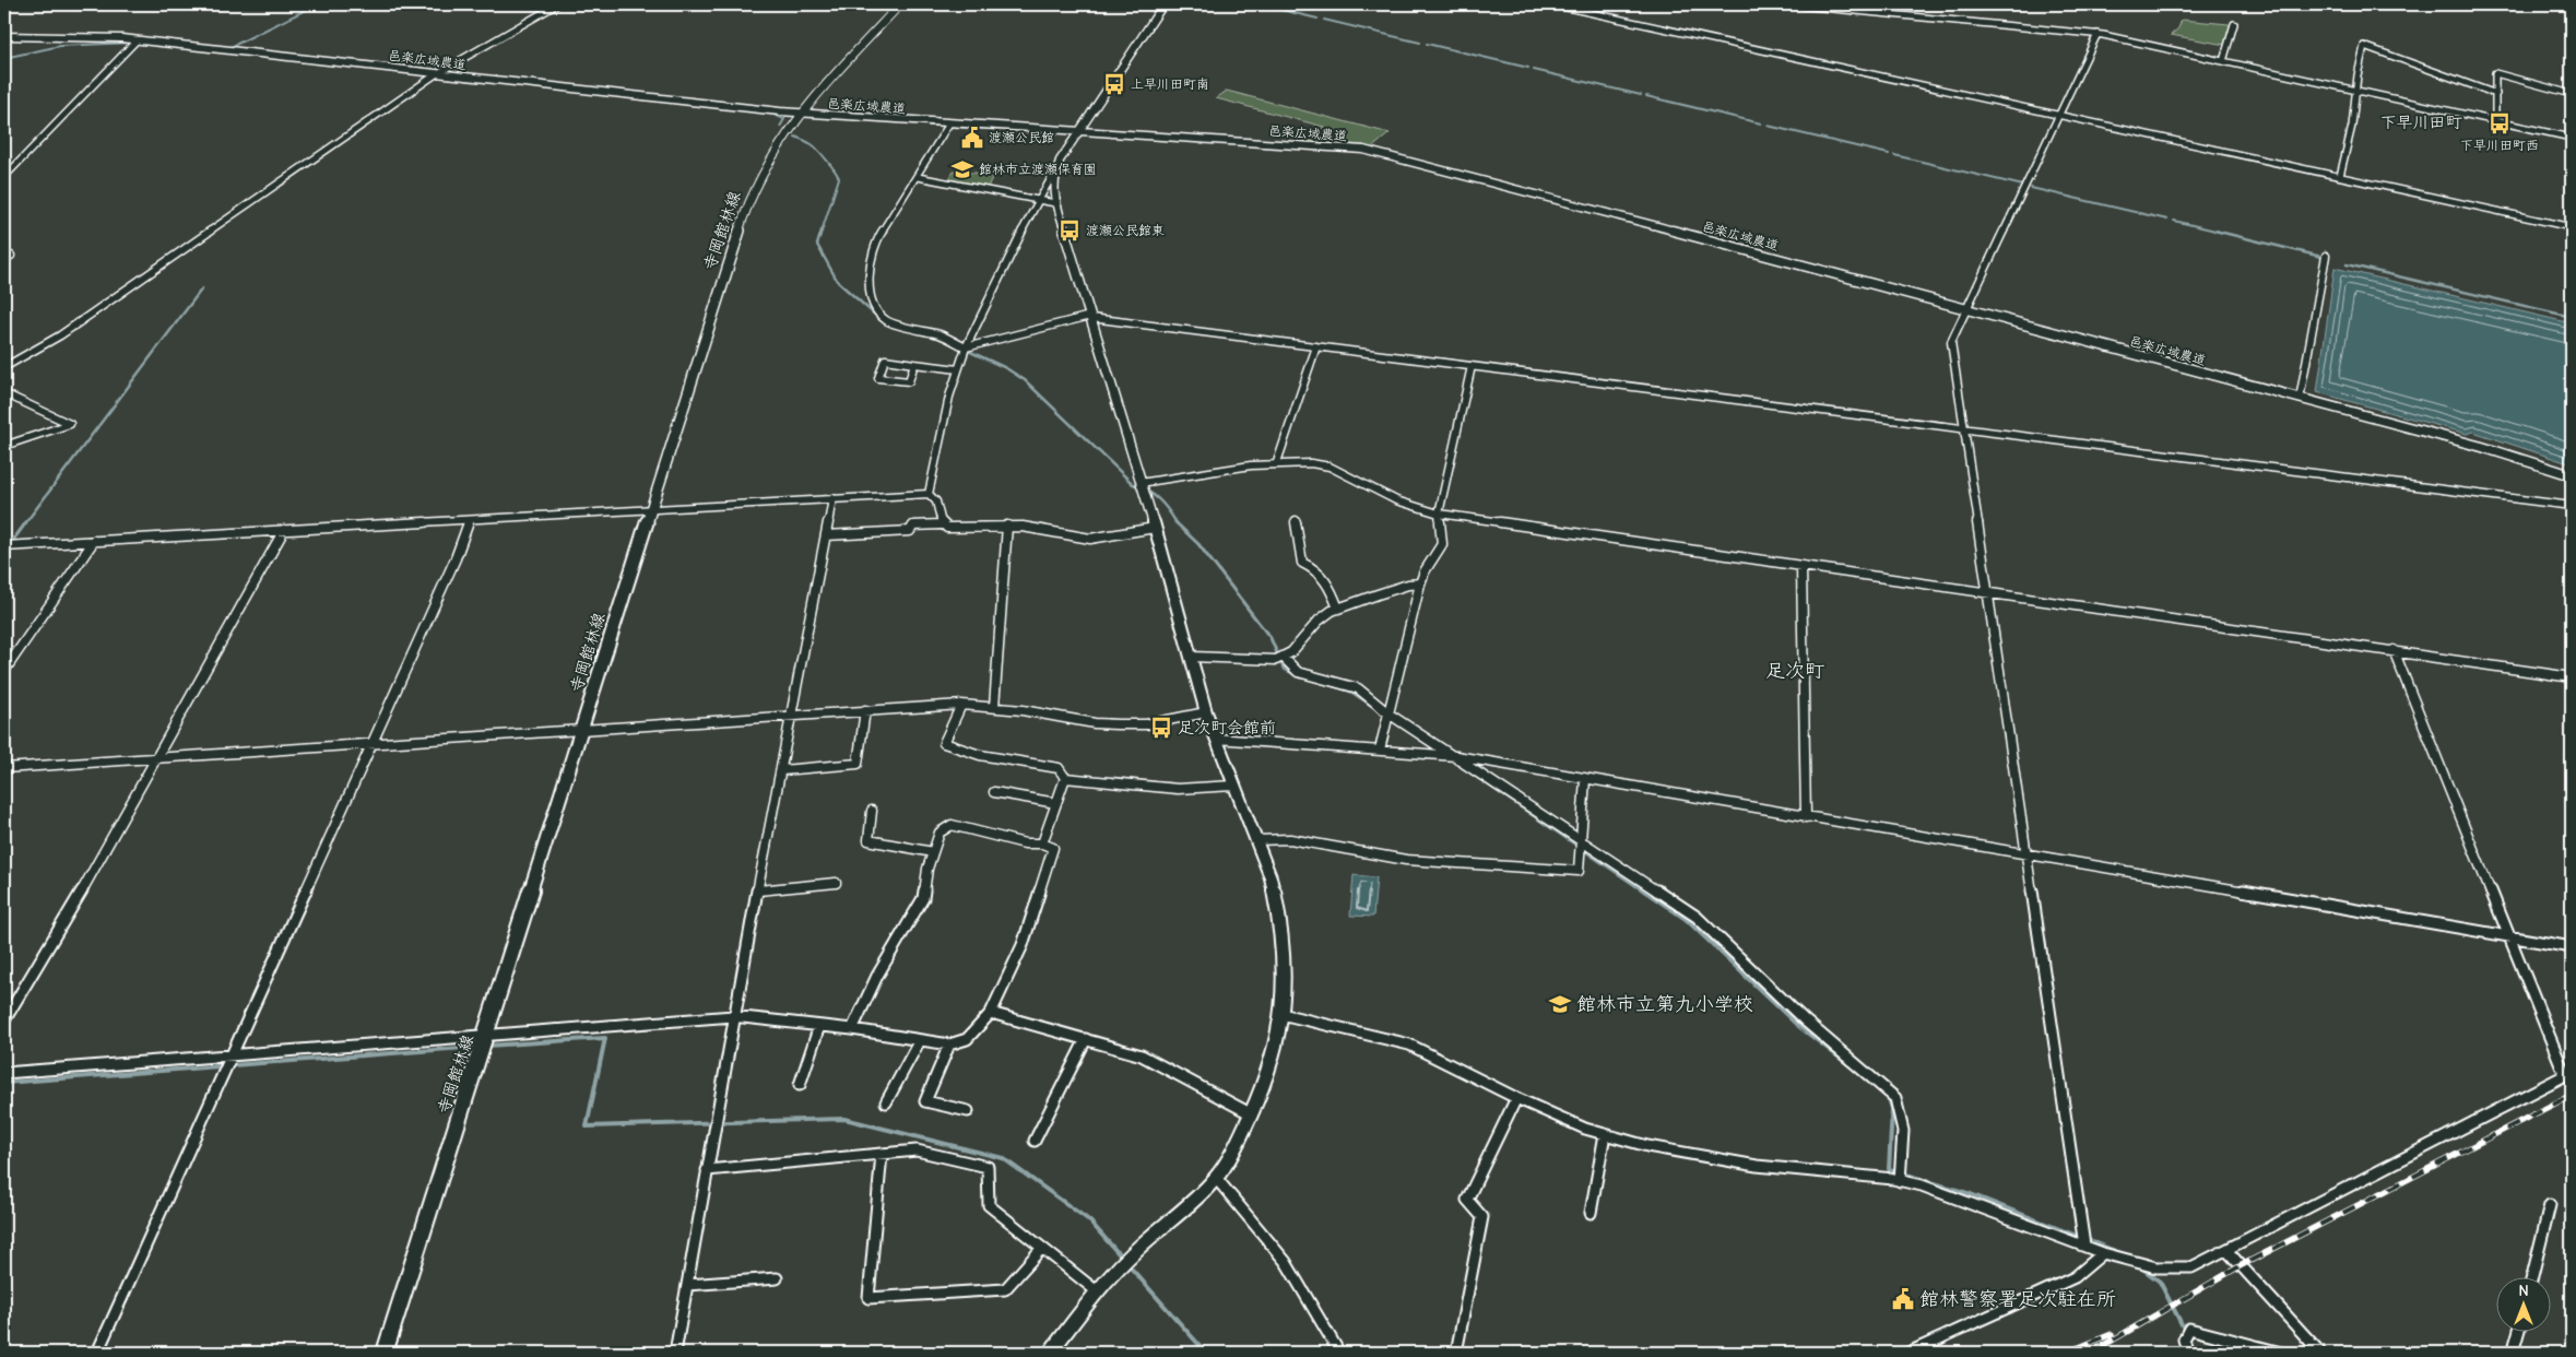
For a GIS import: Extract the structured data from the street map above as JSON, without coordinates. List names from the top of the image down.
{
  "streets": {
    "main road": ["寺岡館林線"],
    "street": ["邑楽広域農道"]
  },
  "crossings": [
    ["邑楽広域農道", "寺岡館林線"]
  ],
  "districts": ["下早川田町", "足次町"],
  "places": {
    "bus stop": [
      "上早川田町南",
      "下早川田町西",
      "渡瀬公民館東",
      "足次町会館前"
    ],
    "public building": ["渡瀬公民館", "館林警察署足次駐在所"],
    "school or university": ["館林市立渡瀬保育園", "館林市立第九小学校"]
  },
  "north": "top"
}
